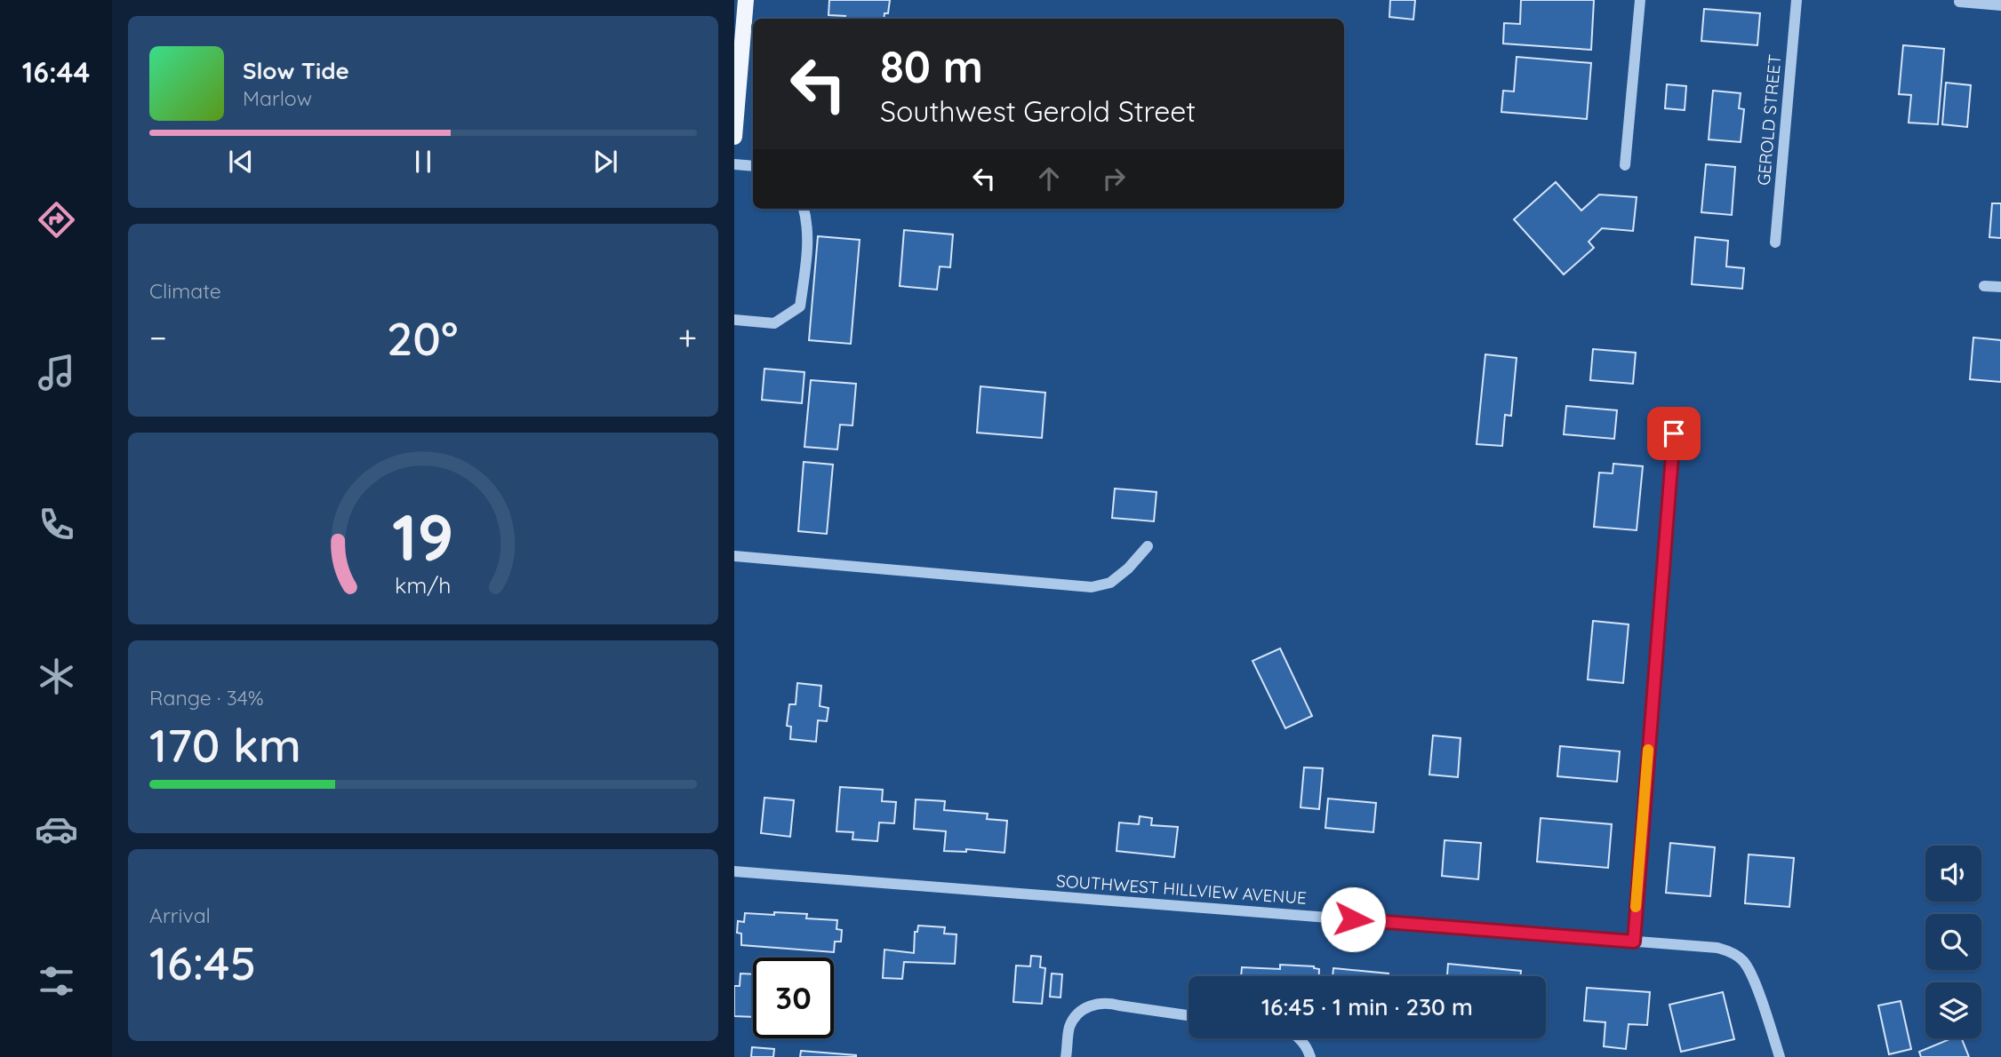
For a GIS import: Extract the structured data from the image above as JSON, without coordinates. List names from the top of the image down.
{
  "streets": {
    "street": ["GEROLD STREET", "SOUTHWEST HILLVIEW AVENUE"]
  },
  "page": {
    "tabs": "16:44",
    "turn": ["80 m", "Southwest Gerold Street"],
    "song": ["Slow Tide", "Marlow"],
    "tile": [
      "Climate",
      ["Range · 34%", "170 km"],
      ["Arrival", "16:45"]
    ],
    "heat": ["−", "20°", "+"],
    "limit": "30",
    "trip": "16:45 · 1 min · 230 m",
    "gauge": ["19", "km/h"]
  }
}
